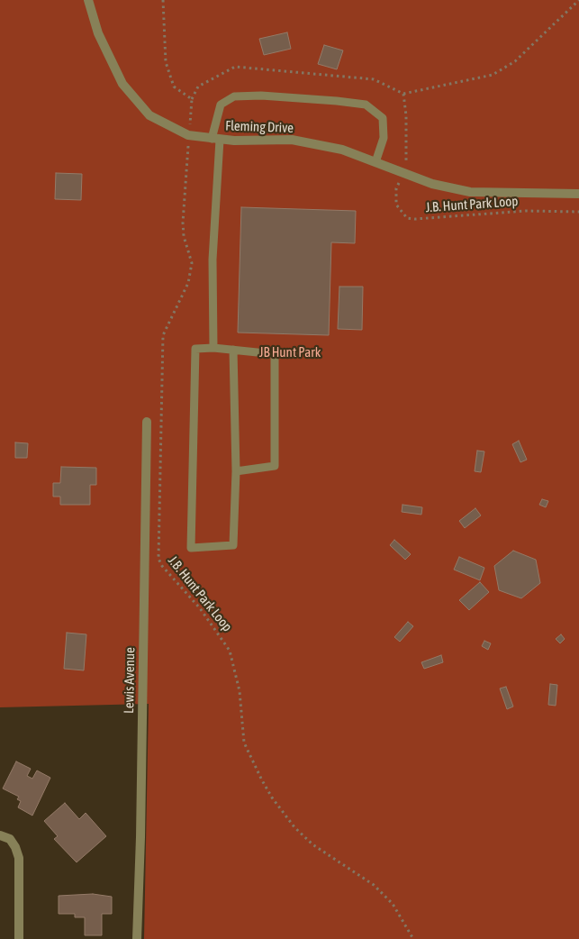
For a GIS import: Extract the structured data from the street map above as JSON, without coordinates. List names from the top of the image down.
{
  "streets": {
    "street": ["Fleming Drive", "Lewis Avenue"],
    "path": ["J.B. Hunt Park Loop"]
  },
  "parks": ["JB Hunt Park"]
}
